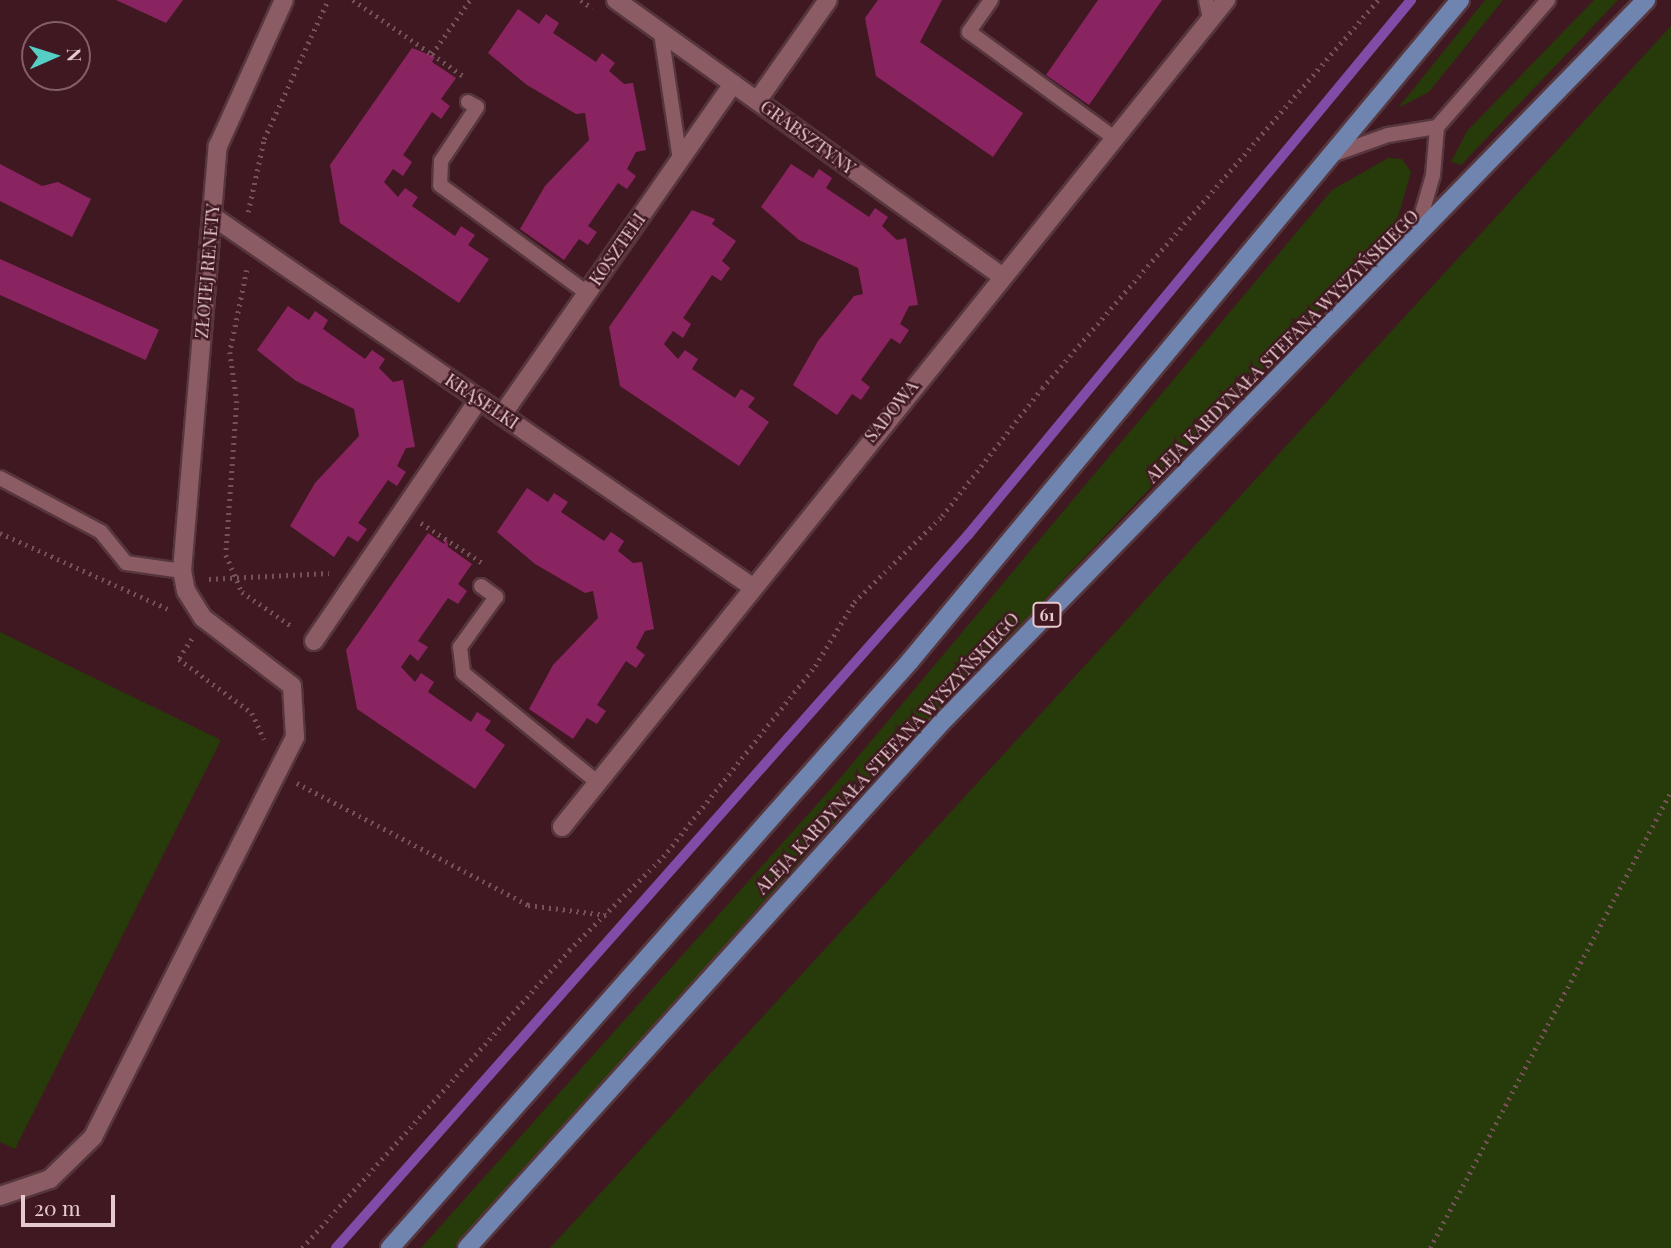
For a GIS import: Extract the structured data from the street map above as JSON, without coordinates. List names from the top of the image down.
{
  "streets": {
    "main road": ["ALEJA KARDYNAŁA STEFANA WYSZYŃSKIEGO", "61"],
    "street": [
      "GRABSZTYNY",
      "KOSZTELI",
      "ZŁOTEJ RENETY",
      "KRĄSELKI",
      "SADOWA"
    ]
  },
  "crossings": [
    ["GRABSZTYNY", "KOSZTELI"],
    ["GRABSZTYNY", "SADOWA"],
    ["KOSZTELI", "KRĄSELKI"],
    ["ZŁOTEJ RENETY", "KRĄSELKI"],
    ["KRĄSELKI", "SADOWA"]
  ],
  "scale_bar": "20 m",
  "north": "right"
}
